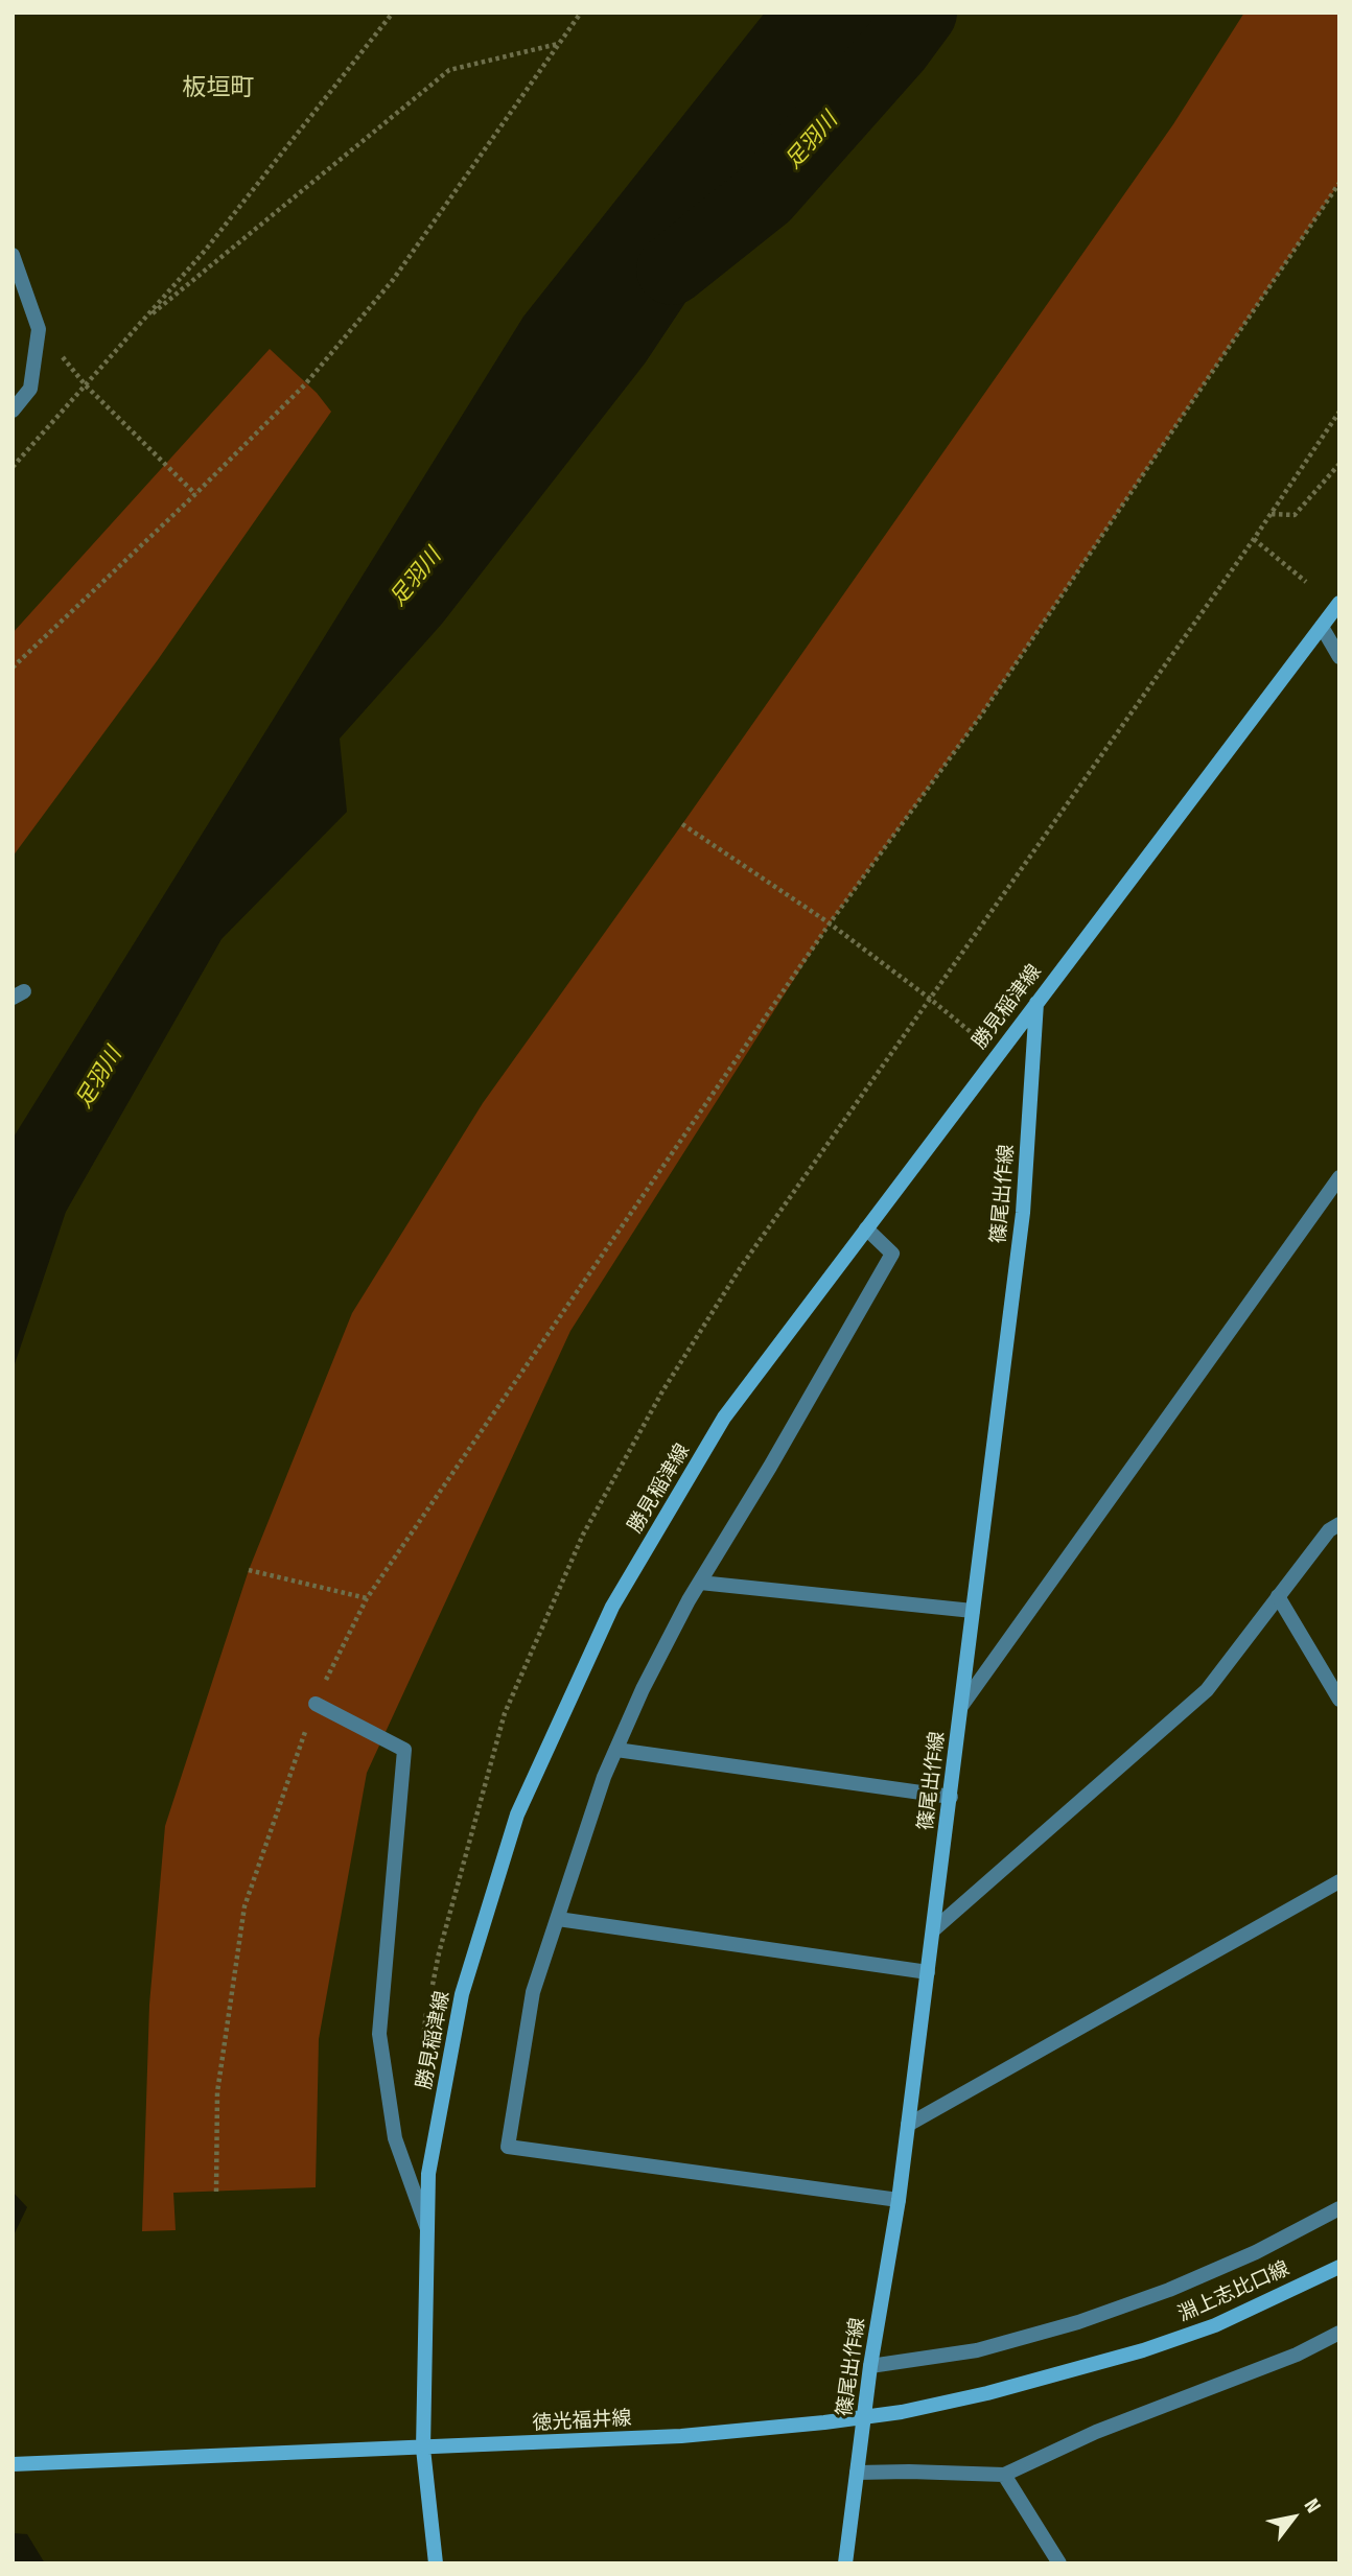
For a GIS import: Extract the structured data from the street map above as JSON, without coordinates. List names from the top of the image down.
{
  "streets": {
    "main road": [
      "勝見稲津線",
      "篠尾出作線",
      "淵上志比口線",
      "徳光福井線"
    ]
  },
  "crossings": [
    ["勝見稲津線", "篠尾出作線"],
    ["勝見稲津線", "徳光福井線"],
    ["淵上志比口線", "徳光福井線"]
  ],
  "districts": ["板垣町"],
  "water": ["足羽川"],
  "north": "top right"
}
